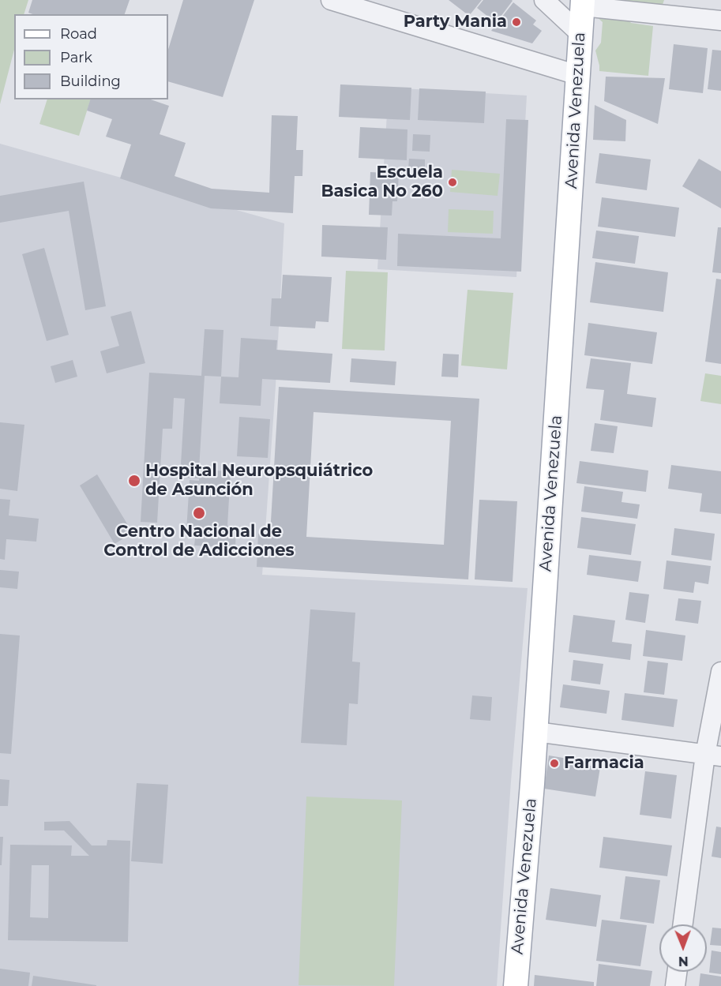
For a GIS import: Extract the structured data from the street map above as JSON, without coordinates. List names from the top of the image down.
{
  "streets": {
    "main road": ["Avenida Venezuela"]
  },
  "places": [
    "Party Mania",
    "Escuela Basica No 260",
    "Hospital Neuropsquiátrico de Asunción",
    "Centro Nacional de Control de Adicciones",
    "Farmacia"
  ],
  "legend": ["Road", "Park", "Building"],
  "north": "bottom"
}
